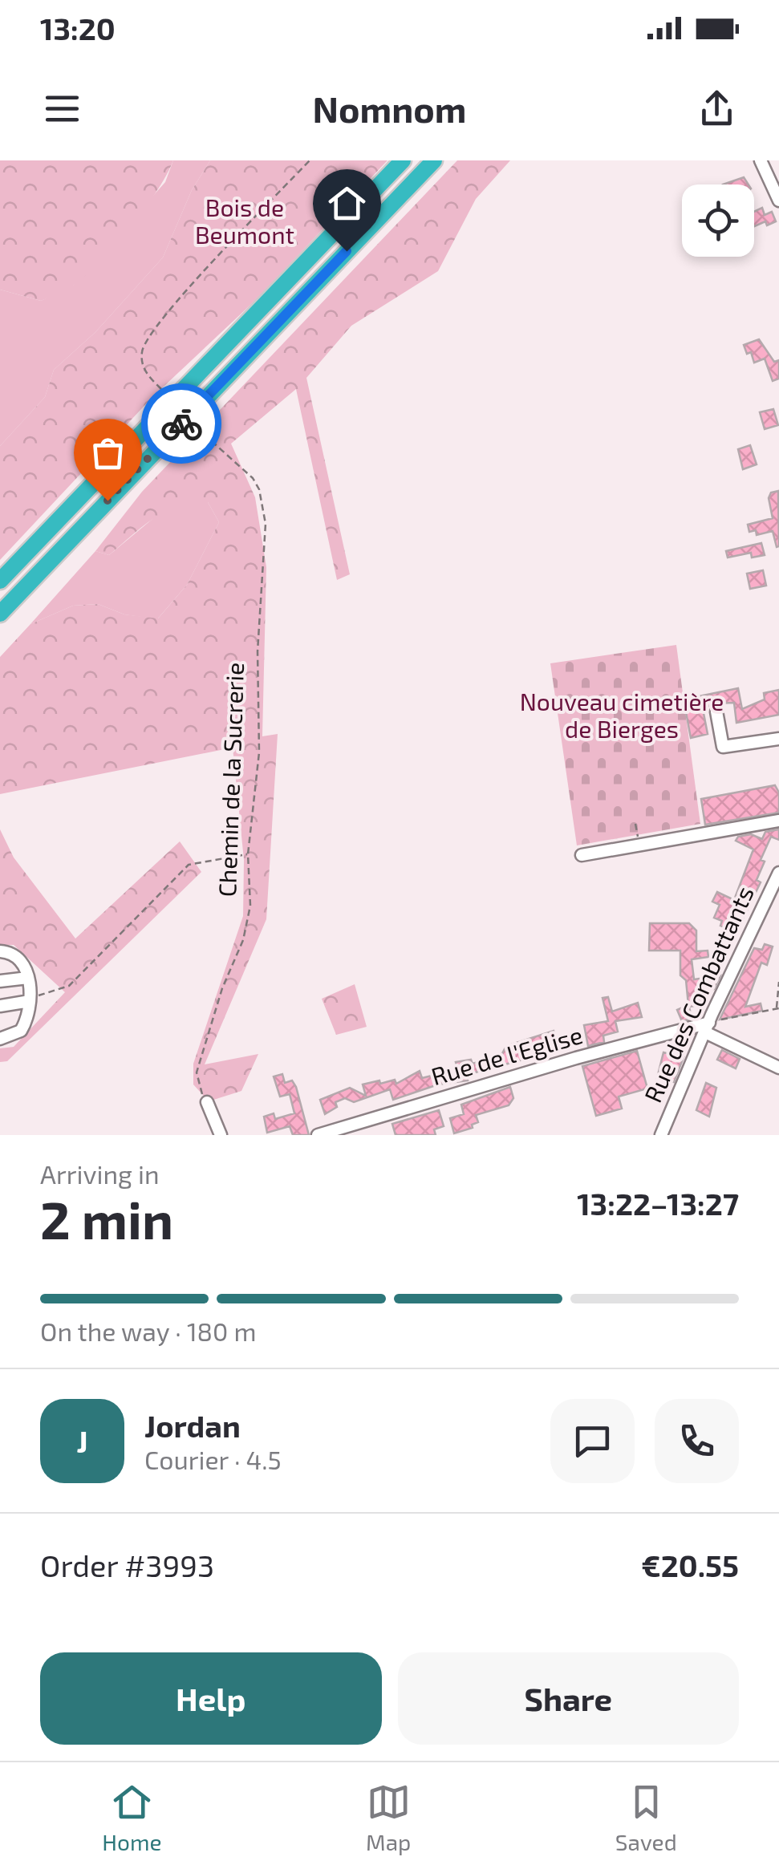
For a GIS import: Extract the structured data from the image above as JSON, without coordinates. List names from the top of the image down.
{
  "streets": {
    "street": ["Rue des Combattants", "Rue de l'Eglise"],
    "path": ["Chemin de la Sucrerie"]
  },
  "crossings": [
    ["Rue des Combattants", "Rue de l'Eglise"]
  ],
  "parks": ["Bois de Beumont", "Nouveau cimetière de Bierges"],
  "page": {
    "status": "13:20",
    "header": "Nomnom",
    "heading": ["2 min", "Arriving in", "13:22–13:27"],
    "panel": [
      "Jordan",
      "Courier · 4.5",
      "Order #3993",
      "€20.55"
    ],
    "bar": "On the way · 180 m",
    "round": "J",
    "buttons": ["Help", "Share"],
    "tabs": ["Home", "Map", "Saved"]
  }
}
